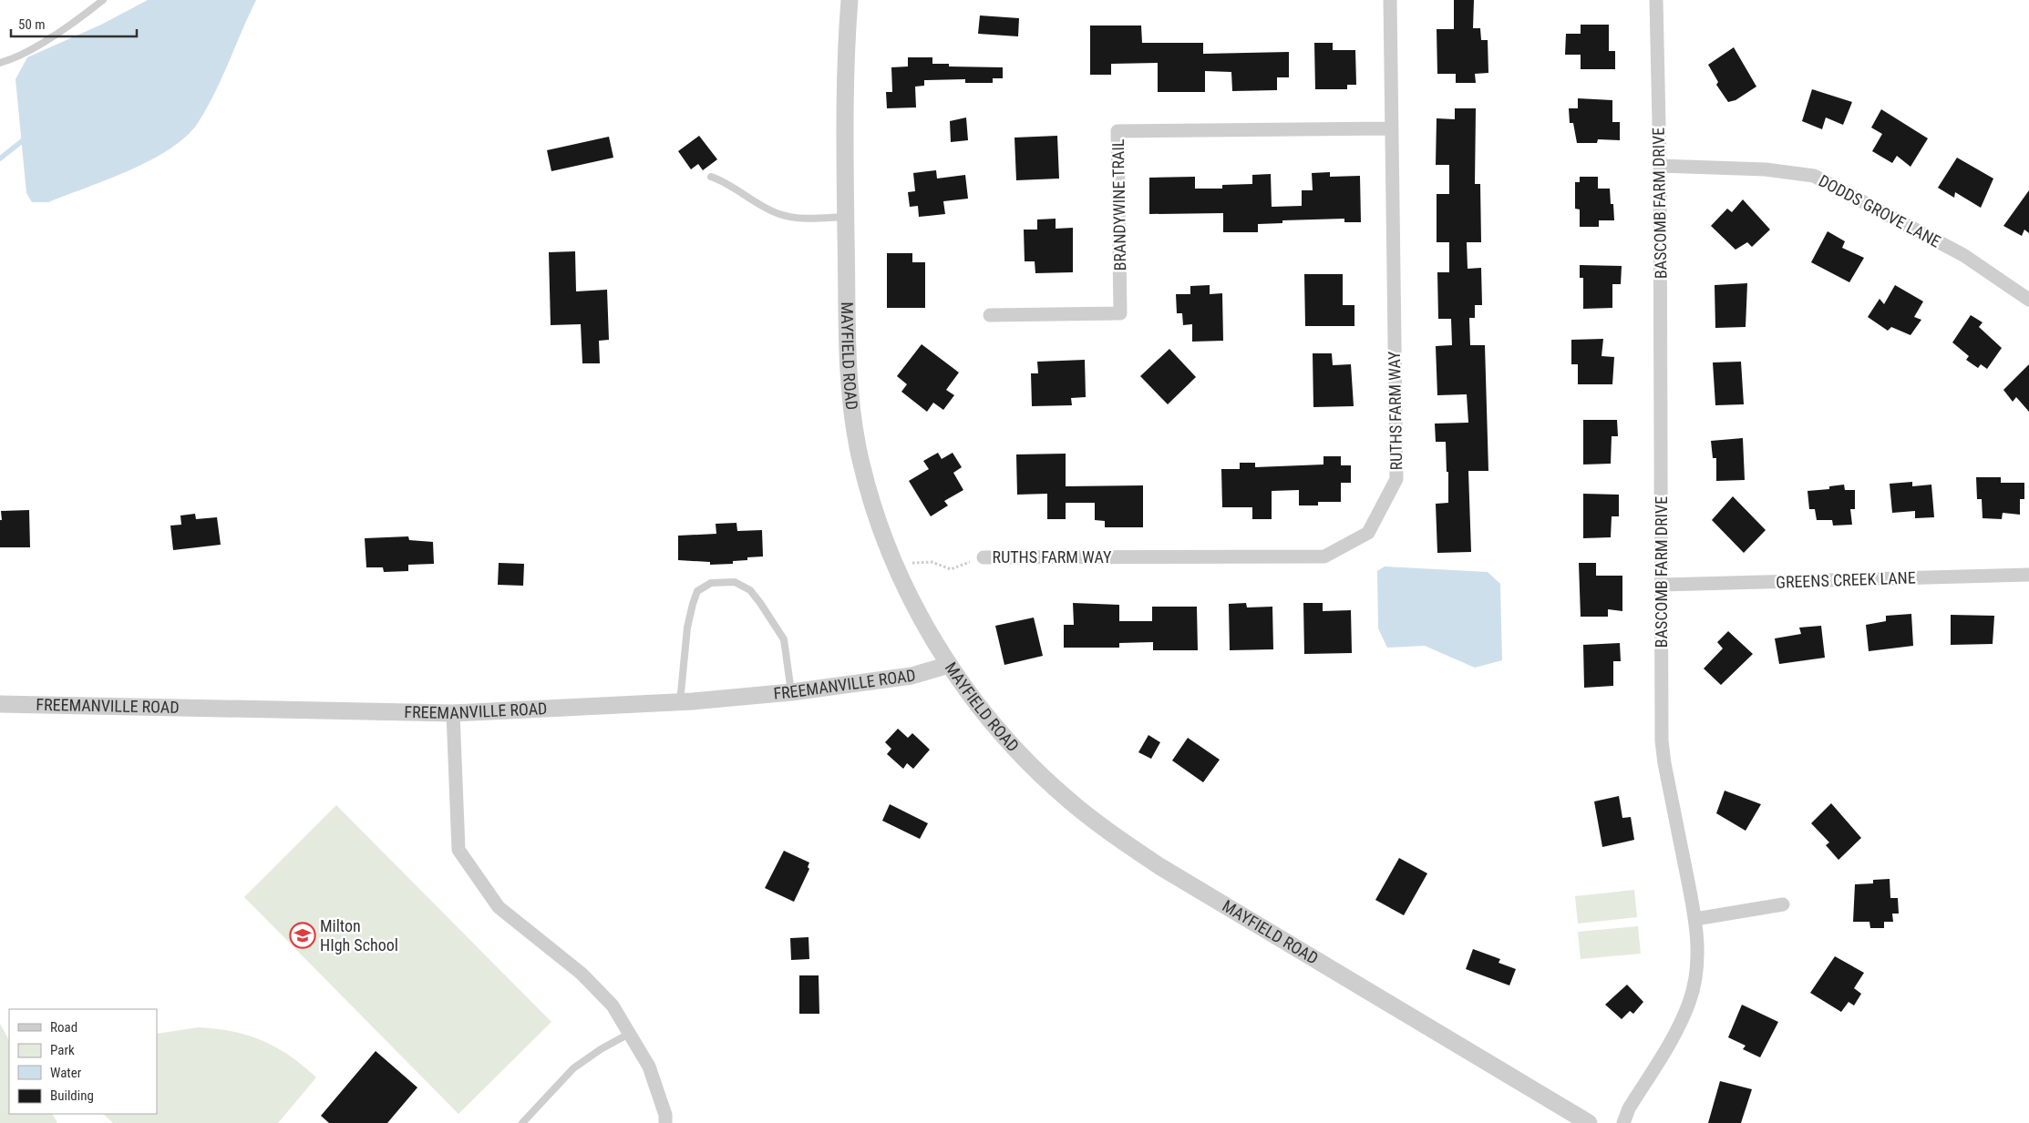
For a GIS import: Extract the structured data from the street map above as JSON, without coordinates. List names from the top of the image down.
{
  "streets": {
    "street": [
      "BASCOMB FARM DRIVE",
      "BRANDYWINE TRAIL",
      "DODDS GROVE LANE",
      "MAYFIELD ROAD",
      "RUTHS FARM WAY",
      "GREENS CREEK LANE",
      "FREEMANVILLE ROAD"
    ]
  },
  "crossings": [
    ["BASCOMB FARM DRIVE", "DODDS GROVE LANE"],
    ["BASCOMB FARM DRIVE", "GREENS CREEK LANE"],
    ["BRANDYWINE TRAIL", "RUTHS FARM WAY"],
    ["MAYFIELD ROAD", "FREEMANVILLE ROAD"]
  ],
  "places": {
    "school or university": ["Milton HIgh School"]
  },
  "legend": [
    "Road",
    "Park",
    "Water",
    "Building"
  ],
  "scale_bar": "50 m"
}
